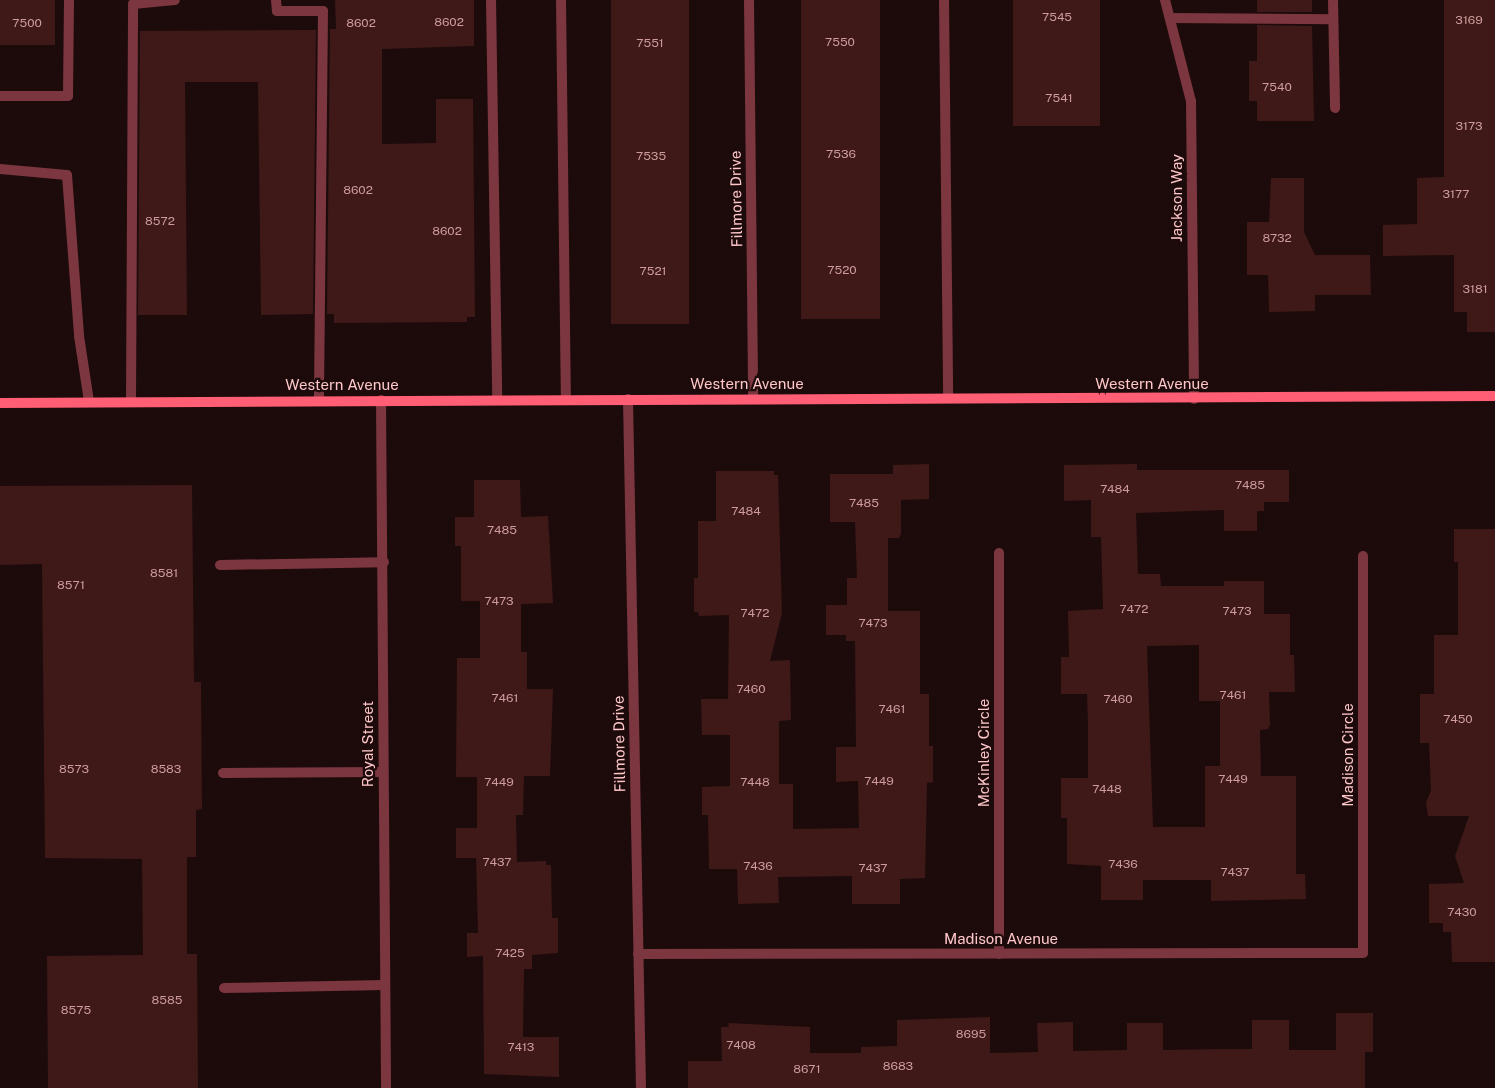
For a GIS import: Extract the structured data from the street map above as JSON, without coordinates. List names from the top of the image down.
{
  "streets": {
    "main road": ["Western Avenue"],
    "street": [
      "Jackson Way",
      "Fillmore Drive",
      "Royal Street",
      "McKinley Circle",
      "Madison Circle",
      "Madison Avenue"
    ]
  },
  "crossings": [
    ["Jackson Way", "Western Avenue"],
    ["Fillmore Drive", "Western Avenue"],
    ["Fillmore Drive", "Madison Avenue"],
    ["Western Avenue", "Royal Street"],
    ["McKinley Circle", "Madison Avenue"],
    ["Madison Circle", "Madison Avenue"]
  ],
  "house_numbers": [
    "7545",
    "3169",
    "8602",
    "7500",
    "8602",
    "7550",
    "7551",
    "7540",
    "7541",
    "3173",
    "7536",
    "7535",
    "8602",
    "3177",
    "8572",
    "8602",
    "8732",
    "7520",
    "7521",
    "3181",
    "7485",
    "7484",
    "7485",
    "7484",
    "7485",
    "8581",
    "8571",
    "7473",
    "7472",
    "7473",
    "7472",
    "7473",
    "7460",
    "7461",
    "7461",
    "7460",
    "7461",
    "7450",
    "8573",
    "8583",
    "7449",
    "7449",
    "7449",
    "7448",
    "7448",
    "7437",
    "7436",
    "7436",
    "7437",
    "7437",
    "7430",
    "7425",
    "8585",
    "8575",
    "8695",
    "7408",
    "7413",
    "8683",
    "8671"
  ]
}
